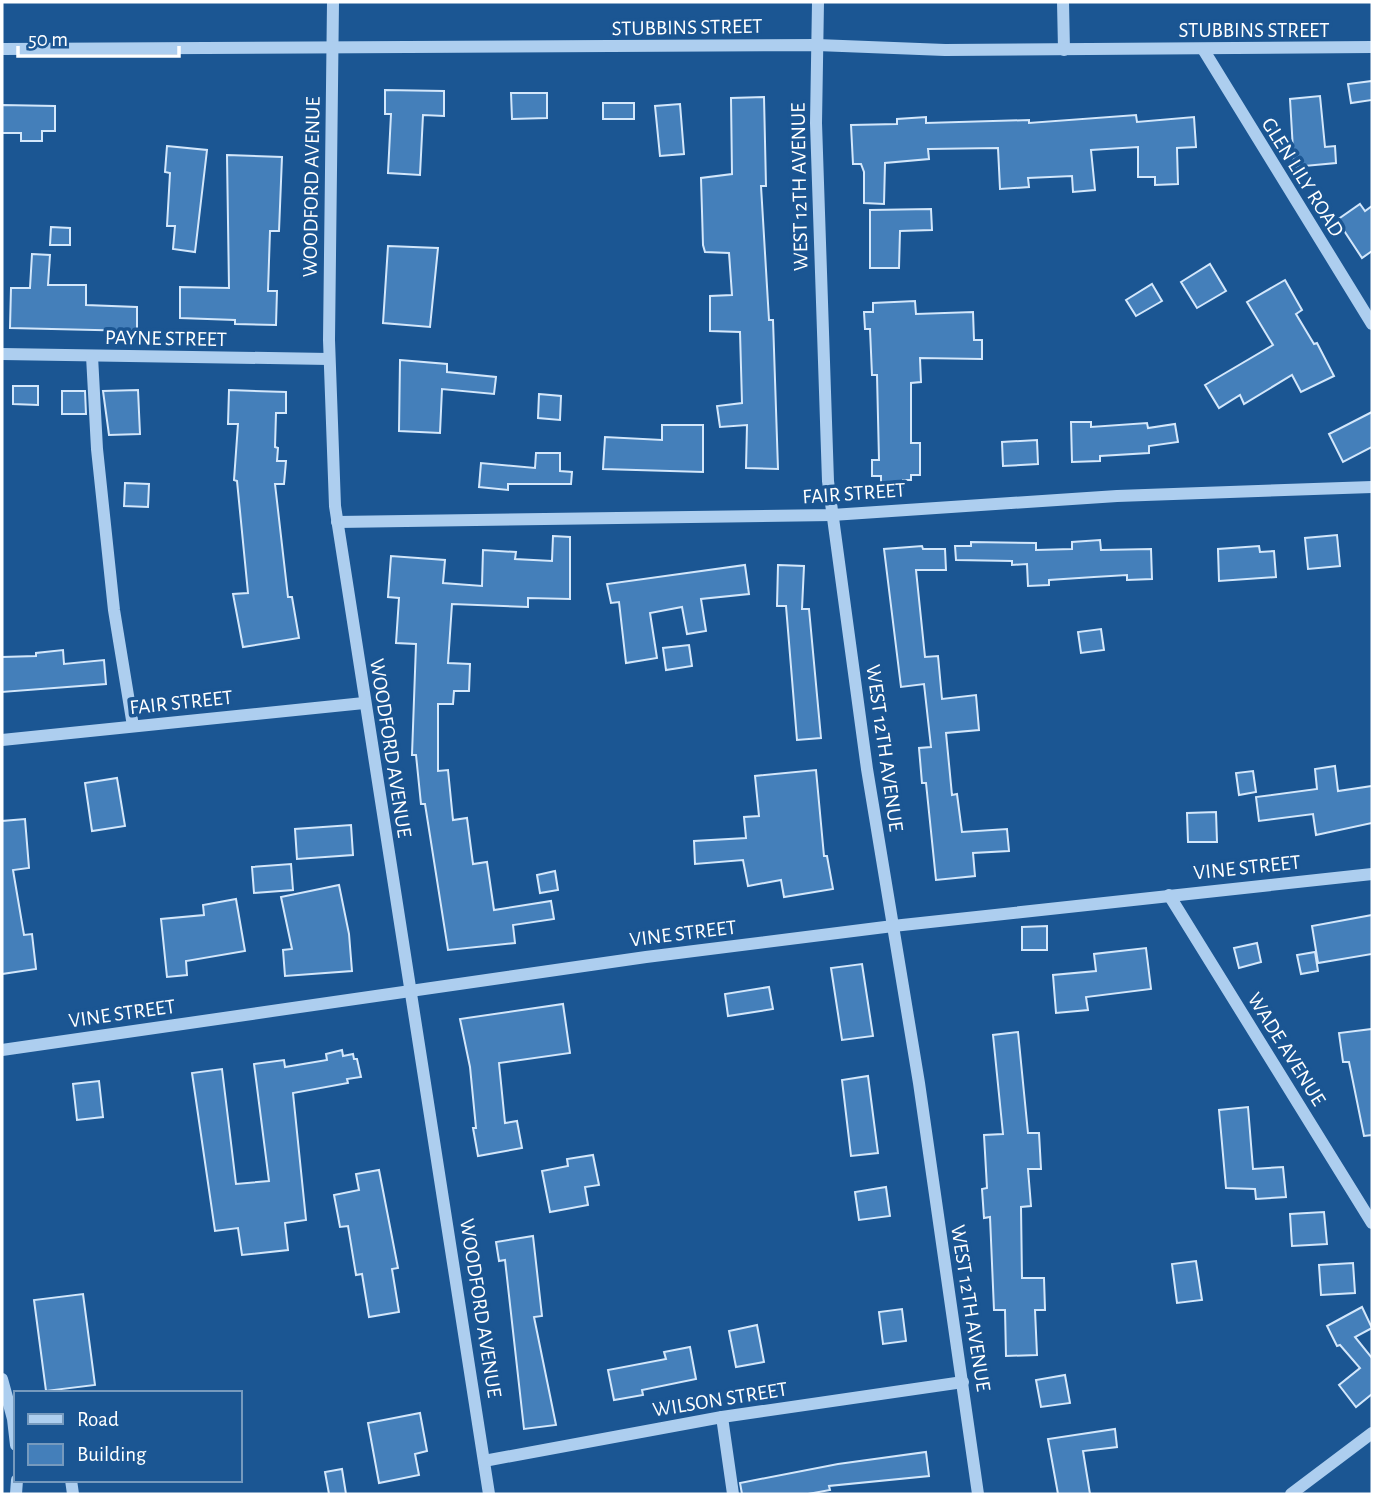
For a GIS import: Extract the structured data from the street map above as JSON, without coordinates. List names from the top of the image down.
{
  "streets": {
    "street": [
      "STUBBINS STREET",
      "GLEN LILY ROAD",
      "WOODFORD AVENUE",
      "WEST 12TH AVENUE",
      "PAYNE STREET",
      "FAIR STREET",
      "VINE STREET",
      "WADE AVENUE",
      "WILSON STREET"
    ]
  },
  "crossings": [
    ["STUBBINS STREET", "GLEN LILY ROAD"],
    ["STUBBINS STREET", "WOODFORD AVENUE"],
    ["STUBBINS STREET", "WEST 12TH AVENUE"],
    ["WOODFORD AVENUE", "PAYNE STREET"],
    ["WOODFORD AVENUE", "FAIR STREET"],
    ["WOODFORD AVENUE", "VINE STREET"],
    ["WOODFORD AVENUE", "WILSON STREET"],
    ["WEST 12TH AVENUE", "FAIR STREET"],
    ["WEST 12TH AVENUE", "VINE STREET"],
    ["WEST 12TH AVENUE", "WILSON STREET"],
    ["VINE STREET", "WADE AVENUE"]
  ],
  "legend": ["Road", "Building"],
  "scale_bar": "50 m"
}
